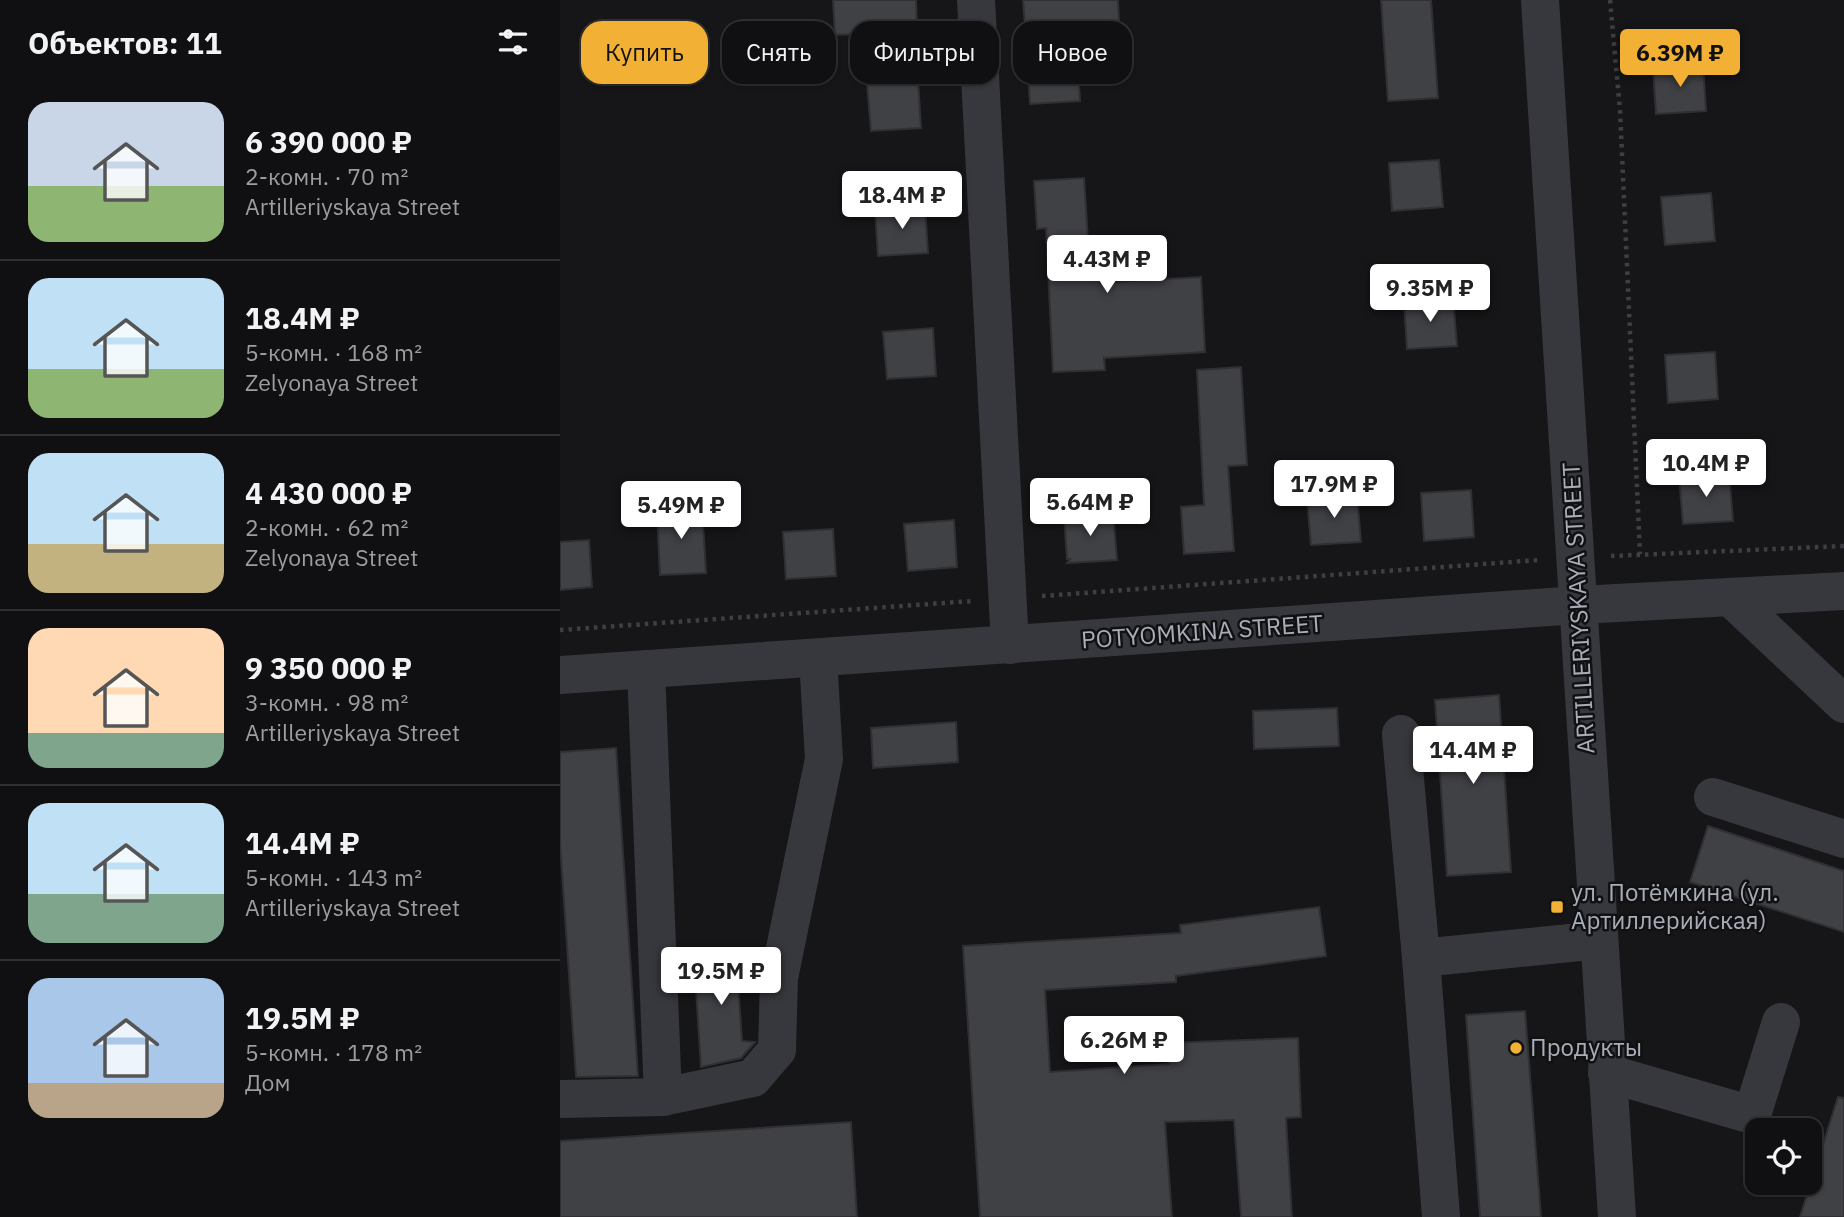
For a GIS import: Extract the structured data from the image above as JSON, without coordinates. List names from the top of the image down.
{
  "streets": {
    "street": ["ARTILLERIYSKAYA STREET", "POTYOMKINA STREET"]
  },
  "crossings": [
    ["ARTILLERIYSKAYA STREET", "POTYOMKINA STREET"]
  ],
  "places": {
    "transit": ["ул. Потёмкина (ул. Артиллерийская)"],
    "other": ["Продукты"]
  },
  "page": {
    "heading": "Объектов: 11",
    "chip": [
      "Купить",
      "Снять",
      "Фильтры",
      "Новое"
    ],
    "price": [
      "6.39M ₽",
      "18.4M ₽",
      "4.43M ₽",
      "9.35M ₽",
      "10.4M ₽",
      "17.9M ₽",
      "5.64M ₽",
      "5.49M ₽",
      "14.4M ₽",
      "19.5M ₽",
      "6.26M ₽"
    ],
    "list": [
      {
        "name": "6 390 000 ₽",
        "note": "2-комн. · 70 m² · Artilleriyskaya Street"
      },
      {
        "name": "18.4M ₽",
        "note": "5-комн. · 168 m² · Zelyonaya Street"
      },
      {
        "name": "4 430 000 ₽",
        "note": "2-комн. · 62 m² · Zelyonaya Street"
      },
      {
        "name": "9 350 000 ₽",
        "note": "3-комн. · 98 m² · Artilleriyskaya Street"
      },
      {
        "name": "14.4M ₽",
        "note": "5-комн. · 143 m² · Artilleriyskaya Street"
      },
      {
        "name": "19.5M ₽",
        "note": "5-комн. · 178 m² · Дом"
      }
    ]
  }
}
